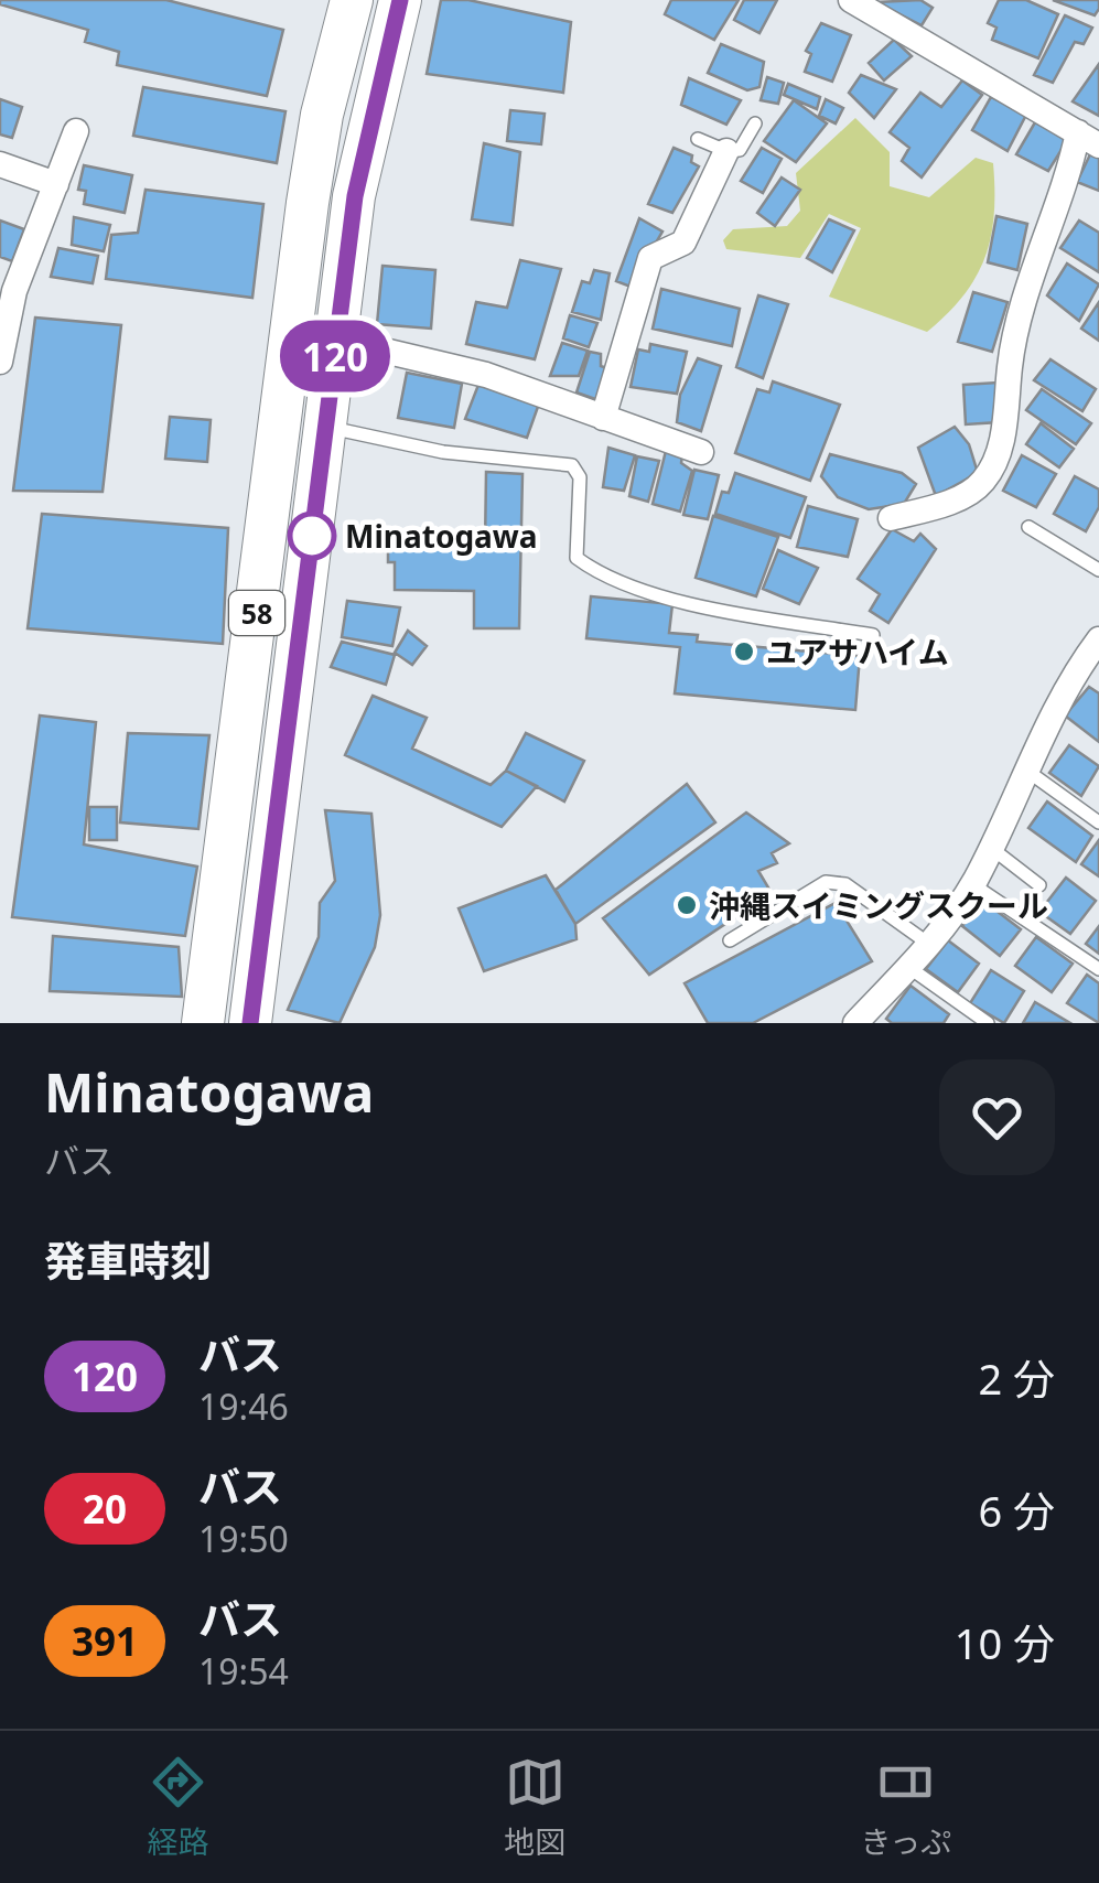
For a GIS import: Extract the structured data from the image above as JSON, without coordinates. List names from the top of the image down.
{
  "streets": {
    "highway": ["58"]
  },
  "places": ["Minatogawa", "ユアサハイム", "沖縄スイミングスクール"],
  "lines": ["bus line 120"],
  "page": {
    "on_map": "120",
    "heading": [
      ["Minatogawa", "バス"],
      "発車時刻"
    ],
    "list": [
      {
        "mark": "120",
        "name": "バス",
        "note": "19:46",
        "value": "2 分"
      },
      {
        "mark": "20",
        "name": "バス",
        "note": "19:50",
        "value": "6 分"
      },
      {
        "mark": "391",
        "name": "バス",
        "note": "19:54",
        "value": "10 分"
      }
    ],
    "tabs": ["経路", "地図", "きっぷ"]
  }
}
